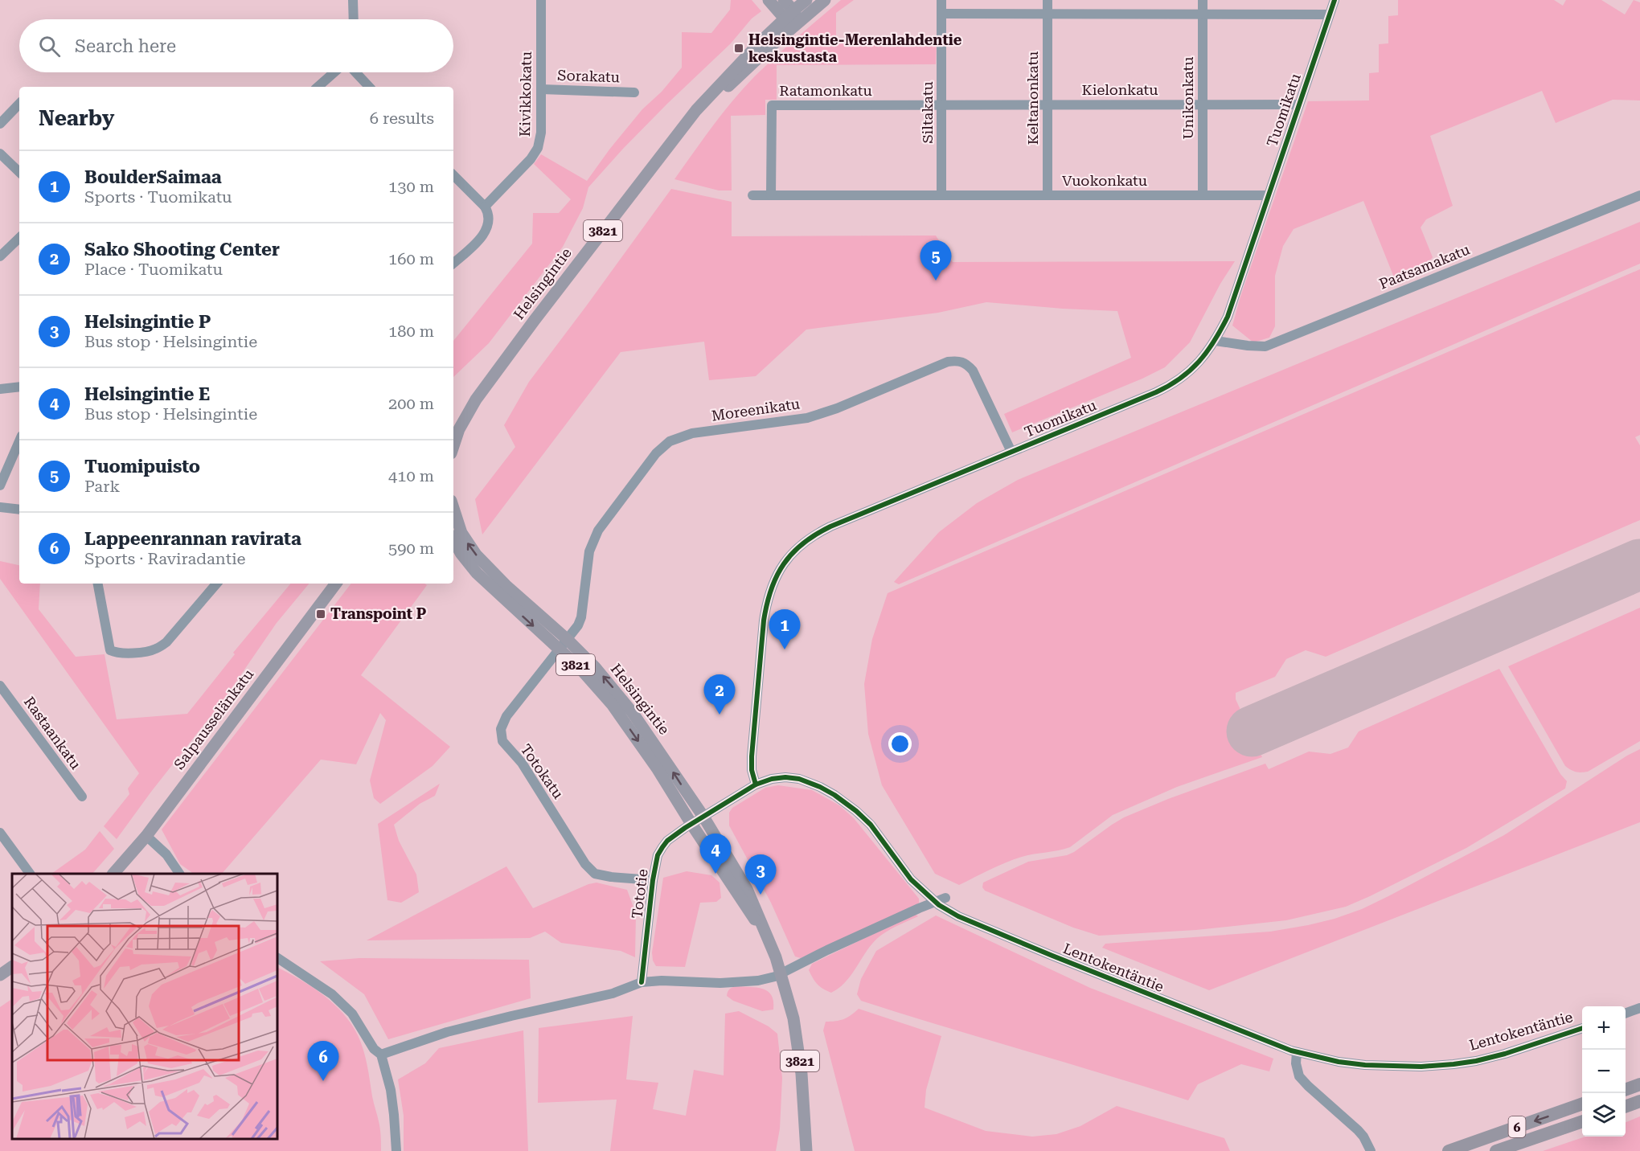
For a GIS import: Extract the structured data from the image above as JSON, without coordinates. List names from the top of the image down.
{
  "streets": {
    "highway": ["6"],
    "main road": ["3821", "Helsingintie", "Salpausselänkatu"],
    "street": [
      "Sorakatu",
      "Kielonkatu",
      "Ratamonkatu",
      "Kivikkokatu",
      "Keltanonkatu",
      "Unikonkatu",
      "Tuomikatu",
      "Siltakatu",
      "Vuokonkatu",
      "Paatsamakatu",
      "Moreenikatu",
      "Rastaankatu",
      "Totokatu",
      "Tototie",
      "Lentokentäntie"
    ]
  },
  "crossings": [
    ["Sorakatu", "Kivikkokatu"],
    ["Kielonkatu", "Ratamonkatu"],
    ["Kielonkatu", "Keltanonkatu"],
    ["Kielonkatu", "Unikonkatu"],
    ["Kielonkatu", "Tuomikatu"],
    ["Kielonkatu", "Siltakatu"],
    ["Ratamonkatu", "Siltakatu"],
    ["Keltanonkatu", "Vuokonkatu"],
    ["Unikonkatu", "Vuokonkatu"],
    ["Tuomikatu", "Vuokonkatu"],
    ["Tuomikatu", "Paatsamakatu"],
    ["Tuomikatu", "Moreenikatu"],
    ["Tuomikatu", "Lentokentäntie"],
    ["Siltakatu", "Vuokonkatu"],
    ["Helsingintie", "Moreenikatu"],
    ["Helsingintie", "Totokatu"],
    ["Helsingintie", "Tototie"],
    ["Helsingintie", "Lentokentäntie"],
    ["Moreenikatu", "Totokatu"],
    ["Totokatu", "Tototie"],
    ["Tototie", "Lentokentäntie"]
  ],
  "places": {
    "transit": ["Helsingintie-Merenlahdentie keskustasta", "Transpoint P"]
  },
  "page": {
    "search": "Search here",
    "heading": ["Nearby", "6 results"],
    "list": [
      {
        "mark": "1",
        "name": "BoulderSaimaa",
        "note": "Sports · Tuomikatu",
        "value": "130 m"
      },
      {
        "mark": "2",
        "name": "Sako Shooting Center",
        "note": "Place · Tuomikatu",
        "value": "160 m"
      },
      {
        "mark": "3",
        "name": "Helsingintie P",
        "note": "Bus stop · Helsingintie",
        "value": "180 m"
      },
      {
        "mark": "4",
        "name": "Helsingintie E",
        "note": "Bus stop · Helsingintie",
        "value": "200 m"
      },
      {
        "mark": "5",
        "name": "Tuomipuisto",
        "note": "Park",
        "value": "410 m"
      },
      {
        "mark": "6",
        "name": "Lappeenrannan ravirata",
        "note": "Sports · Raviradantie",
        "value": "590 m"
      }
    ],
    "pins": [
      "5",
      "1",
      "2",
      "4",
      "3",
      "6"
    ],
    "map_buttons": ["+", "−"]
  }
}
